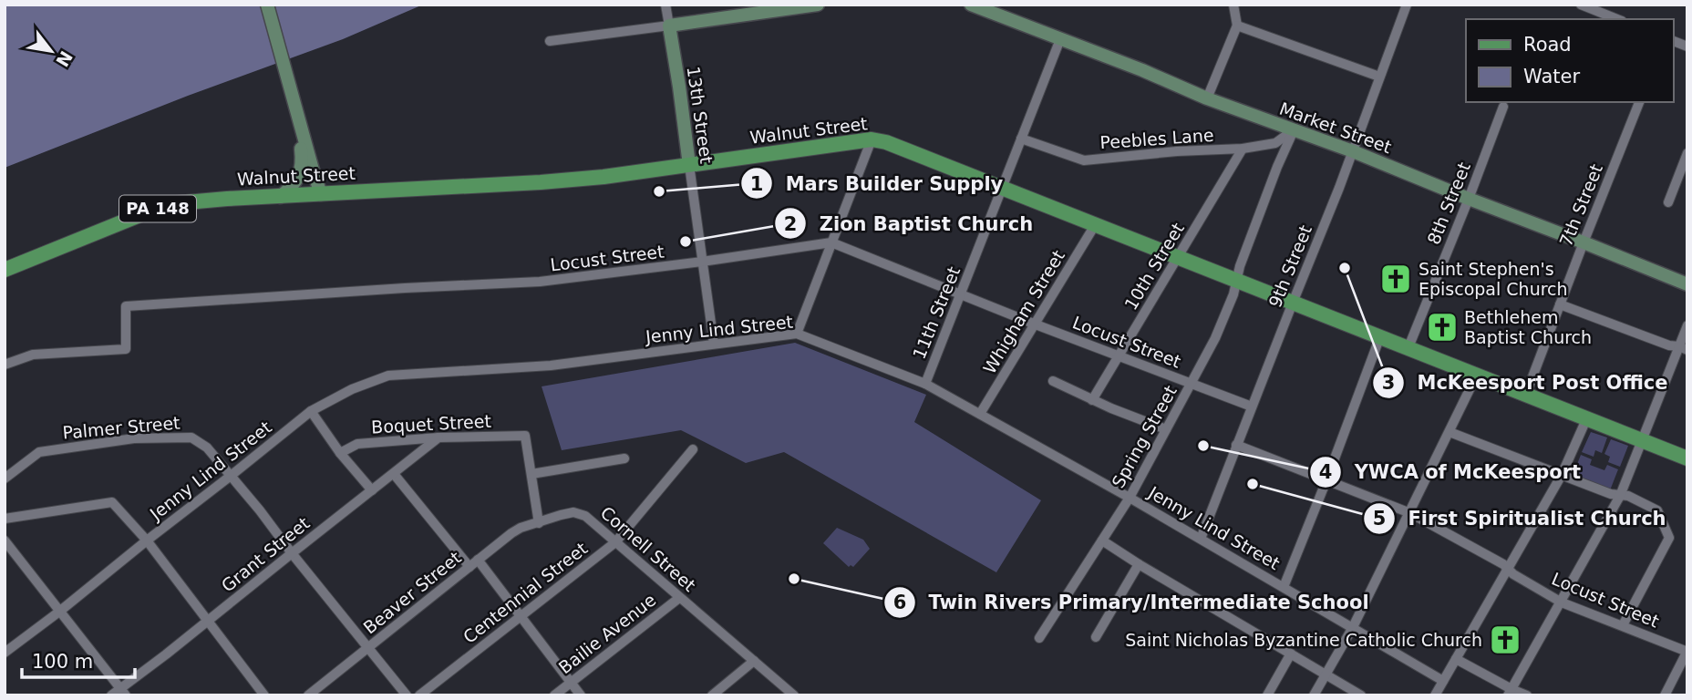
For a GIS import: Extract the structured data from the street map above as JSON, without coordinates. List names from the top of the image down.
{
  "streets": {
    "main road": [
      "13th Street",
      "Market Street",
      "Walnut Street",
      "PA 148"
    ],
    "street": [
      "Peebles Lane",
      "8th Street",
      "7th Street",
      "Locust Street",
      "10th Street",
      "9th Street",
      "Whigham Street",
      "11th Street",
      "Jenny Lind Street",
      "Boquet Street",
      "Palmer Street",
      "Spring Street",
      "Cornell Street",
      "Grant Street",
      "Beaver Street",
      "Centennial Street",
      "Bailie Avenue"
    ]
  },
  "crossings": [
    ["13th Street", "Walnut Street"],
    ["13th Street", "Locust Street"],
    ["13th Street", "Jenny Lind Street"],
    ["Market Street", "Peebles Lane"],
    ["Market Street", "8th Street"],
    ["Market Street", "7th Street"],
    ["Market Street", "9th Street"],
    ["Market Street", "11th Street"],
    ["Market Street", "Spring Street"],
    ["Walnut Street", "8th Street"],
    ["Walnut Street", "7th Street"],
    ["Walnut Street", "10th Street"],
    ["Walnut Street", "9th Street"],
    ["Walnut Street", "Whigham Street"],
    ["Walnut Street", "11th Street"],
    ["Walnut Street", "Spring Street"],
    ["Peebles Lane", "10th Street"],
    ["Peebles Lane", "11th Street"],
    ["Peebles Lane", "Spring Street"],
    ["Locust Street", "10th Street"],
    ["Locust Street", "9th Street"],
    ["Locust Street", "Whigham Street"],
    ["Locust Street", "11th Street"],
    ["Locust Street", "Spring Street"],
    ["9th Street", "Jenny Lind Street"],
    ["Whigham Street", "Jenny Lind Street"],
    ["11th Street", "Jenny Lind Street"],
    ["Jenny Lind Street", "Palmer Street"],
    ["Jenny Lind Street", "Spring Street"],
    ["Boquet Street", "Grant Street"],
    ["Palmer Street", "Grant Street"],
    ["Palmer Street", "Beaver Street"],
    ["Cornell Street", "Beaver Street"],
    ["Cornell Street", "Centennial Street"],
    ["Cornell Street", "Bailie Avenue"]
  ],
  "places": {
    "other": [
      "Mars Builder Supply",
      "Zion Baptist Church",
      "McKeesport Post Office",
      "YWCA of McKeesport",
      "First Spiritualist Church",
      "Twin Rivers Primary/Intermediate School"
    ],
    "church": ["Saint Stephen's Episcopal Church", "Bethlehem Baptist Church", "Saint Nicholas Byzantine Catholic Church"]
  },
  "legend": ["Road", "Water"],
  "scale_bar": "100 m",
  "north": "bottom right"
}
